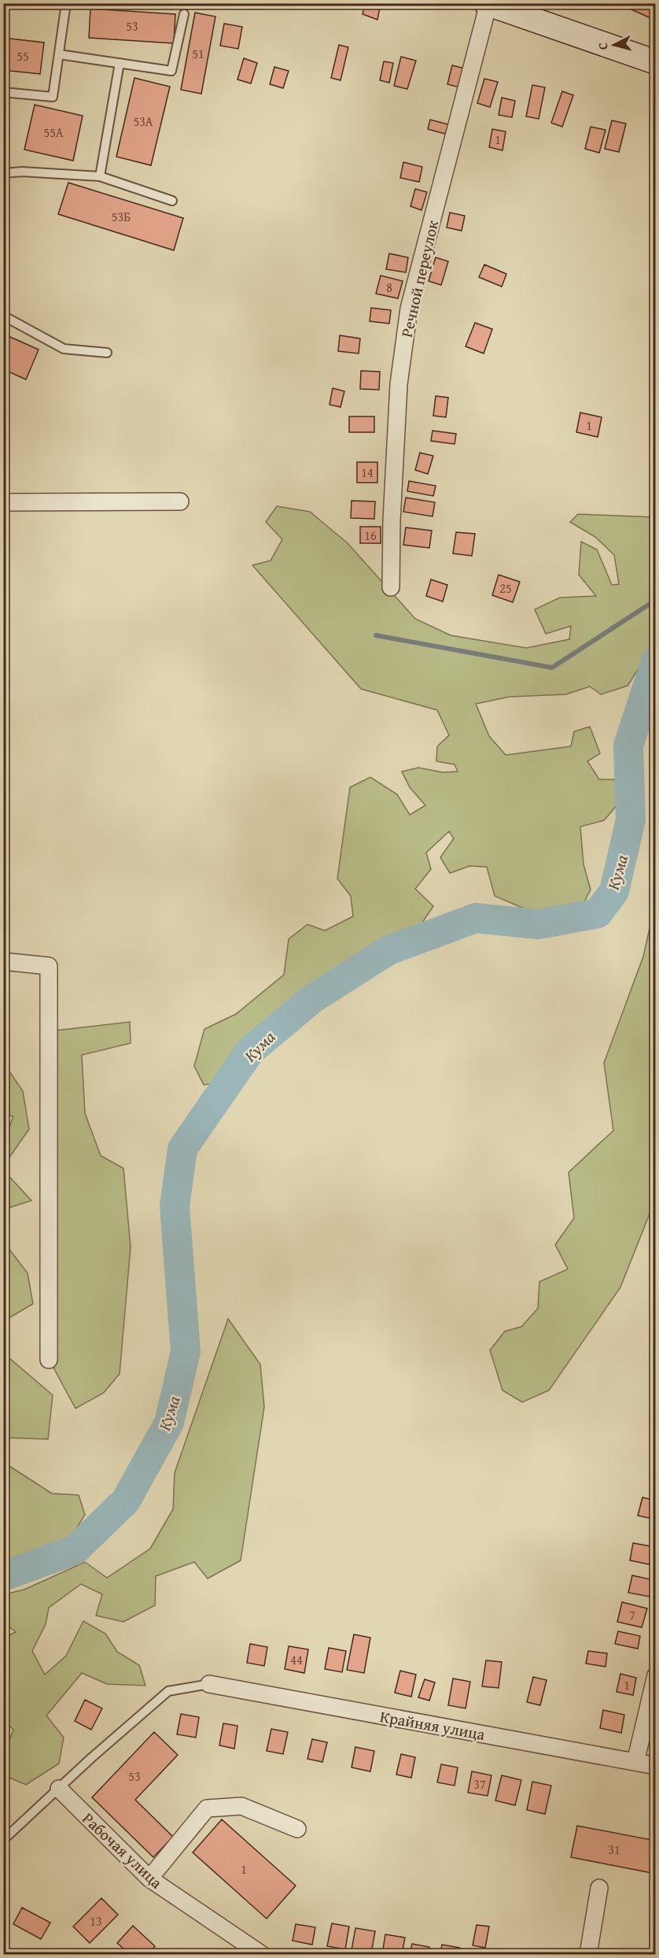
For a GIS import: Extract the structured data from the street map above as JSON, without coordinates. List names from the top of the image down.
{
  "streets": {
    "street": ["Речной переулок", "Крайняя улица", "Рабочая улица"]
  },
  "water": ["Кума"],
  "house_numbers": [
    "53",
    "51",
    "55",
    "53А",
    "55А",
    "1",
    "53Б",
    "8",
    "1",
    "14",
    "16",
    "25",
    "7",
    "44",
    "1",
    "53",
    "37",
    "31",
    "1",
    "13"
  ],
  "north": "left"
}
